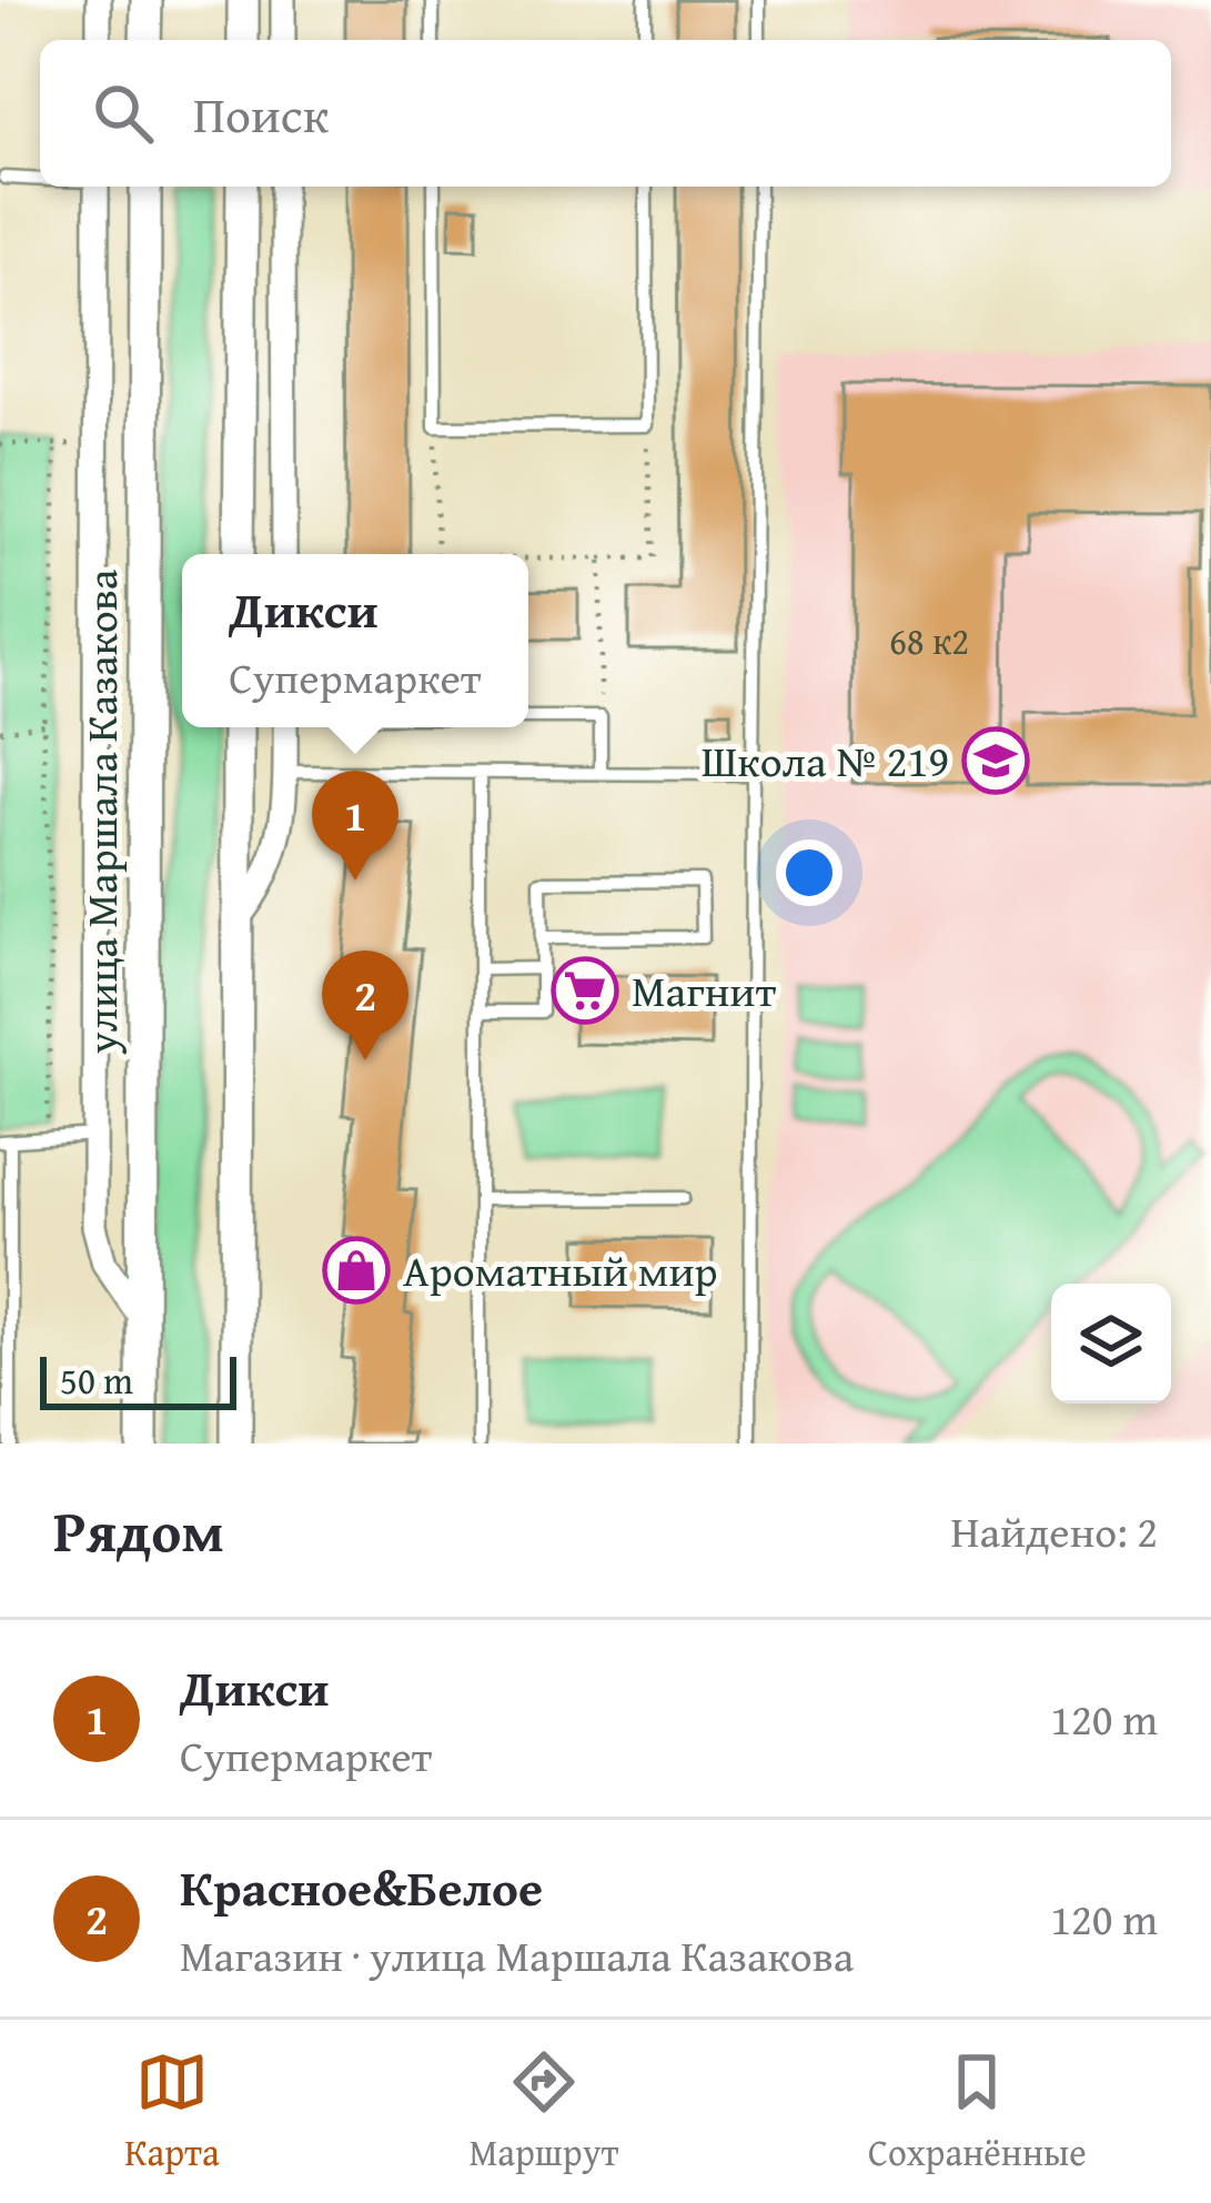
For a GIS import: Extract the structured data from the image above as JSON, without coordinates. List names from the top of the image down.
{
  "streets": {
    "street": ["улица Маршала Казакова"]
  },
  "places": {
    "school or university": ["Школа № 219"],
    "supermarket": ["Магнит"],
    "shop": ["Ароматный мир"]
  },
  "house_numbers": ["68 к2"],
  "scale_bar": "50 m",
  "page": {
    "search": "Поиск",
    "popup": ["Дикси", "Супермаркет"],
    "pins": ["1", "2"],
    "scale": "50 m",
    "heading": ["Рядом", "Найдено: 2"],
    "list": [
      {
        "mark": "1",
        "name": "Дикси",
        "note": "Супермаркет",
        "value": "120 m"
      },
      {
        "mark": "2",
        "name": "Красное&Белое",
        "note": "Магазин · улица Маршала Казакова",
        "value": "120 m"
      }
    ],
    "nav": ["Карта", "Маршрут", "Сохранённые"]
  }
}
